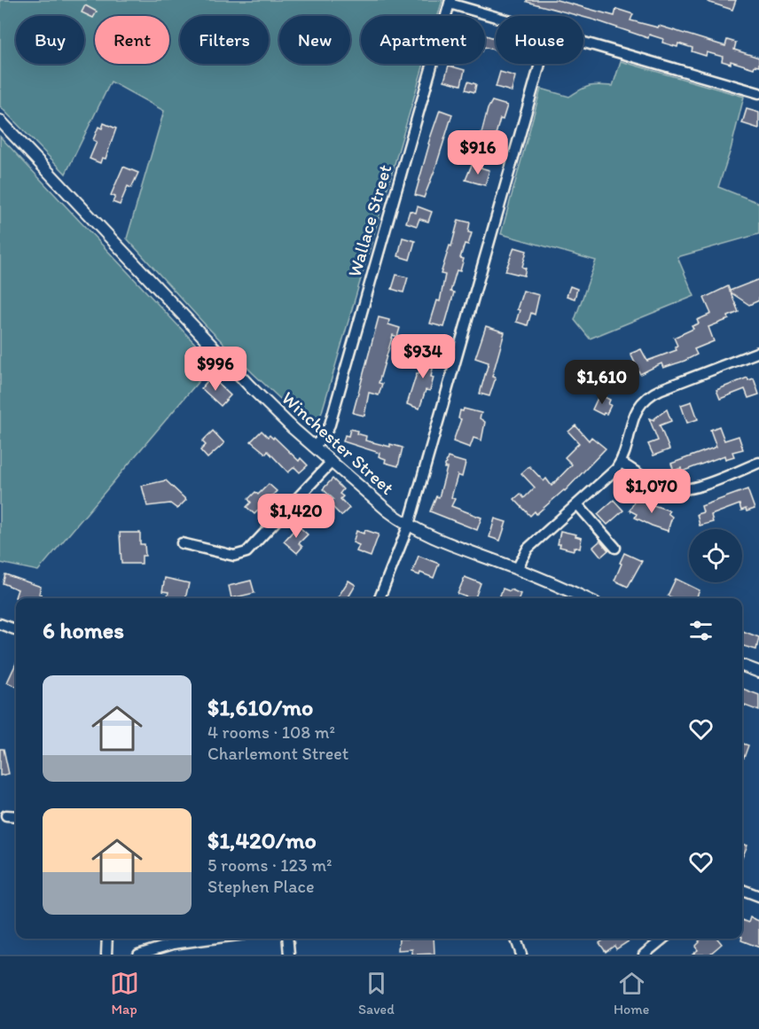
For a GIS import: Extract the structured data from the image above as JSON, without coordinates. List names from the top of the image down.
{
  "streets": {
    "street": ["Wallace Street", "Winchester Street"]
  },
  "crossings": [
    ["Wallace Street", "Winchester Street"]
  ],
  "page": {
    "chip": [
      "Buy",
      "Rent",
      "Filters",
      "New",
      "Apartment",
      "House"
    ],
    "price": [
      "$916",
      "$934",
      "$996",
      "$1,610",
      "$1,070",
      "$1,420"
    ],
    "heading": "6 homes",
    "list": [
      {
        "name": "$1,610/mo",
        "note": "4 rooms · 108 m² · Charlemont Street"
      },
      {
        "name": "$1,420/mo",
        "note": "5 rooms · 123 m² · Stephen Place"
      }
    ],
    "tabs": ["Map", "Saved", "Home"]
  }
}
